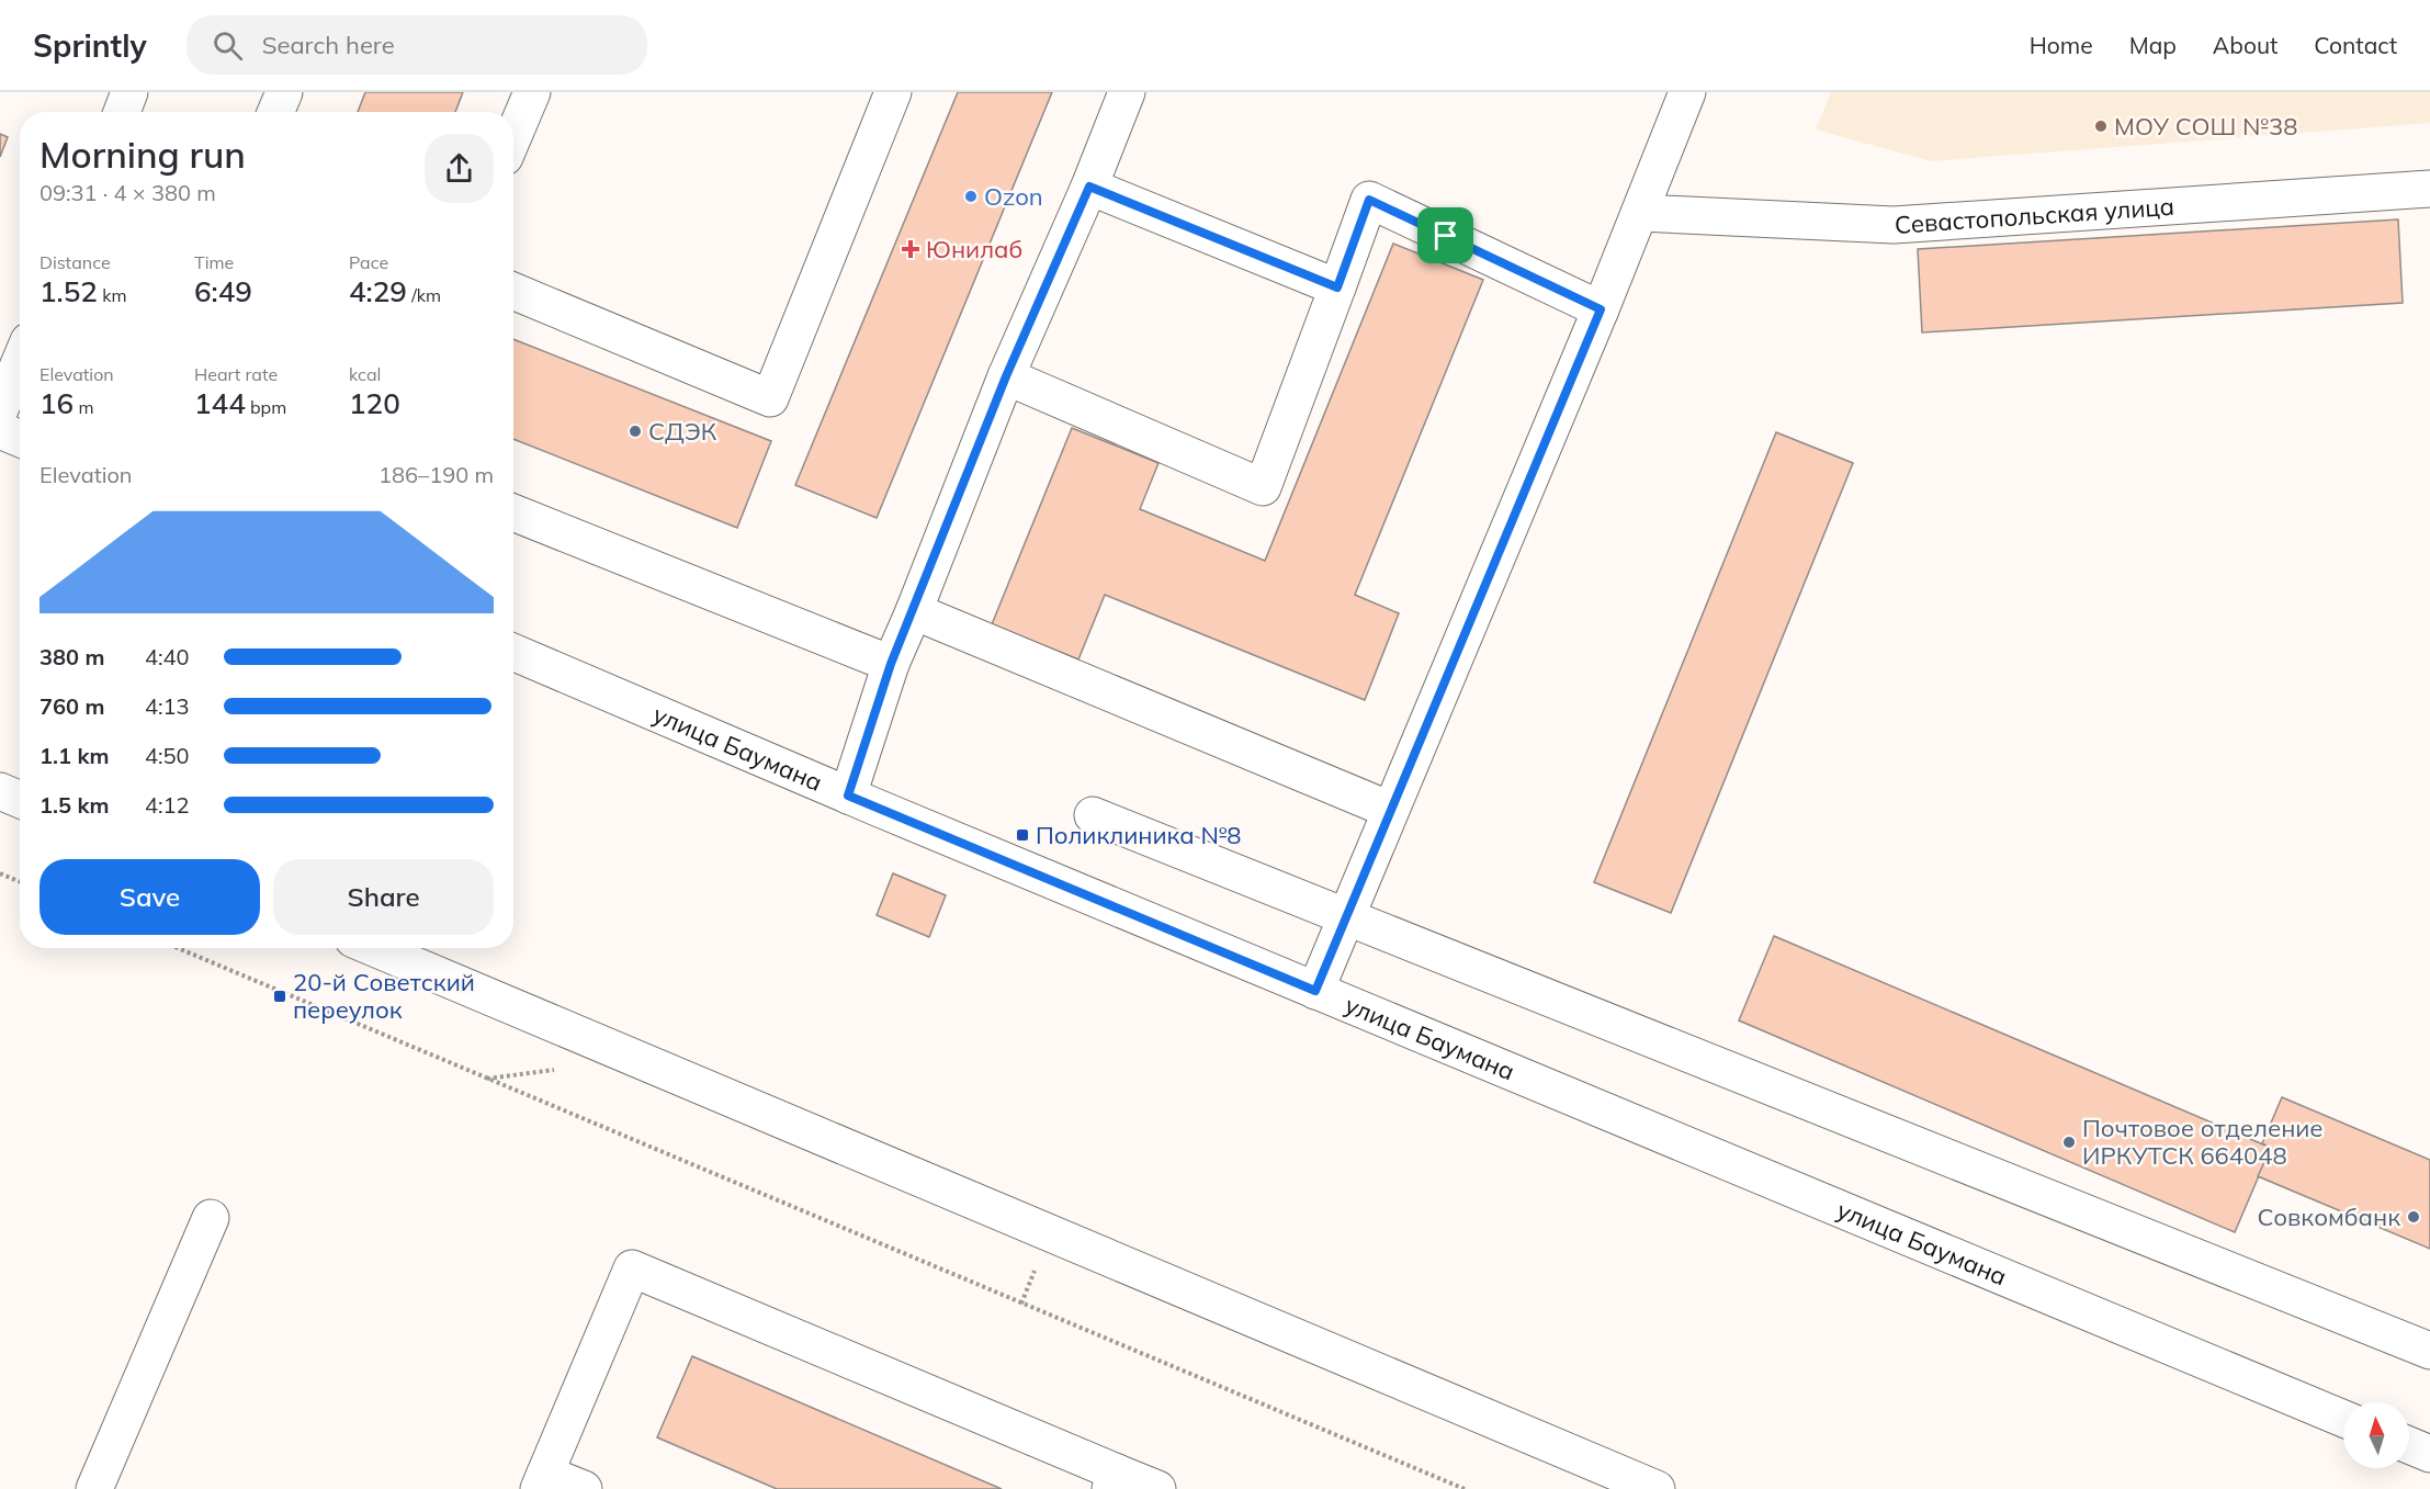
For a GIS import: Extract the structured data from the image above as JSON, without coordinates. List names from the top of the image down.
{
  "streets": {
    "street": ["Севастопольская улица", "улица Баумана"]
  },
  "places": {
    "other": [
      "МОУ СОШ №38",
      "Ozon",
      "СДЭК",
      "Почтовое отделение ИРКУТСК 664048",
      "Совкомбанк"
    ],
    "health": ["Юнилаб"],
    "transit": ["Поликлиника №8", "20-й Советский переулок"]
  },
  "north": "top",
  "page": {
    "header": "Sprintly",
    "search": "Search here",
    "nav": [
      "Home",
      "Map",
      "About",
      "Contact"
    ],
    "heading": ["Morning run", "09:31 · 4 × 380 m"],
    "stats": [
      ["Distance", "1.52 km"],
      ["Time", "6:49"],
      ["Pace", "4:29 /km"],
      ["Elevation", "16 m"],
      ["Heart rate", "144 bpm"],
      ["kcal", "120"]
    ],
    "chart": ["Elevation", "186–190 m"],
    "list": [
      {
        "name": "380 m",
        "note": "4:40"
      },
      {
        "name": "760 m",
        "note": "4:13"
      },
      {
        "name": "1.1 km",
        "note": "4:50"
      },
      {
        "name": "1.5 km",
        "note": "4:12"
      }
    ],
    "buttons": ["Save", "Share"]
  }
}
